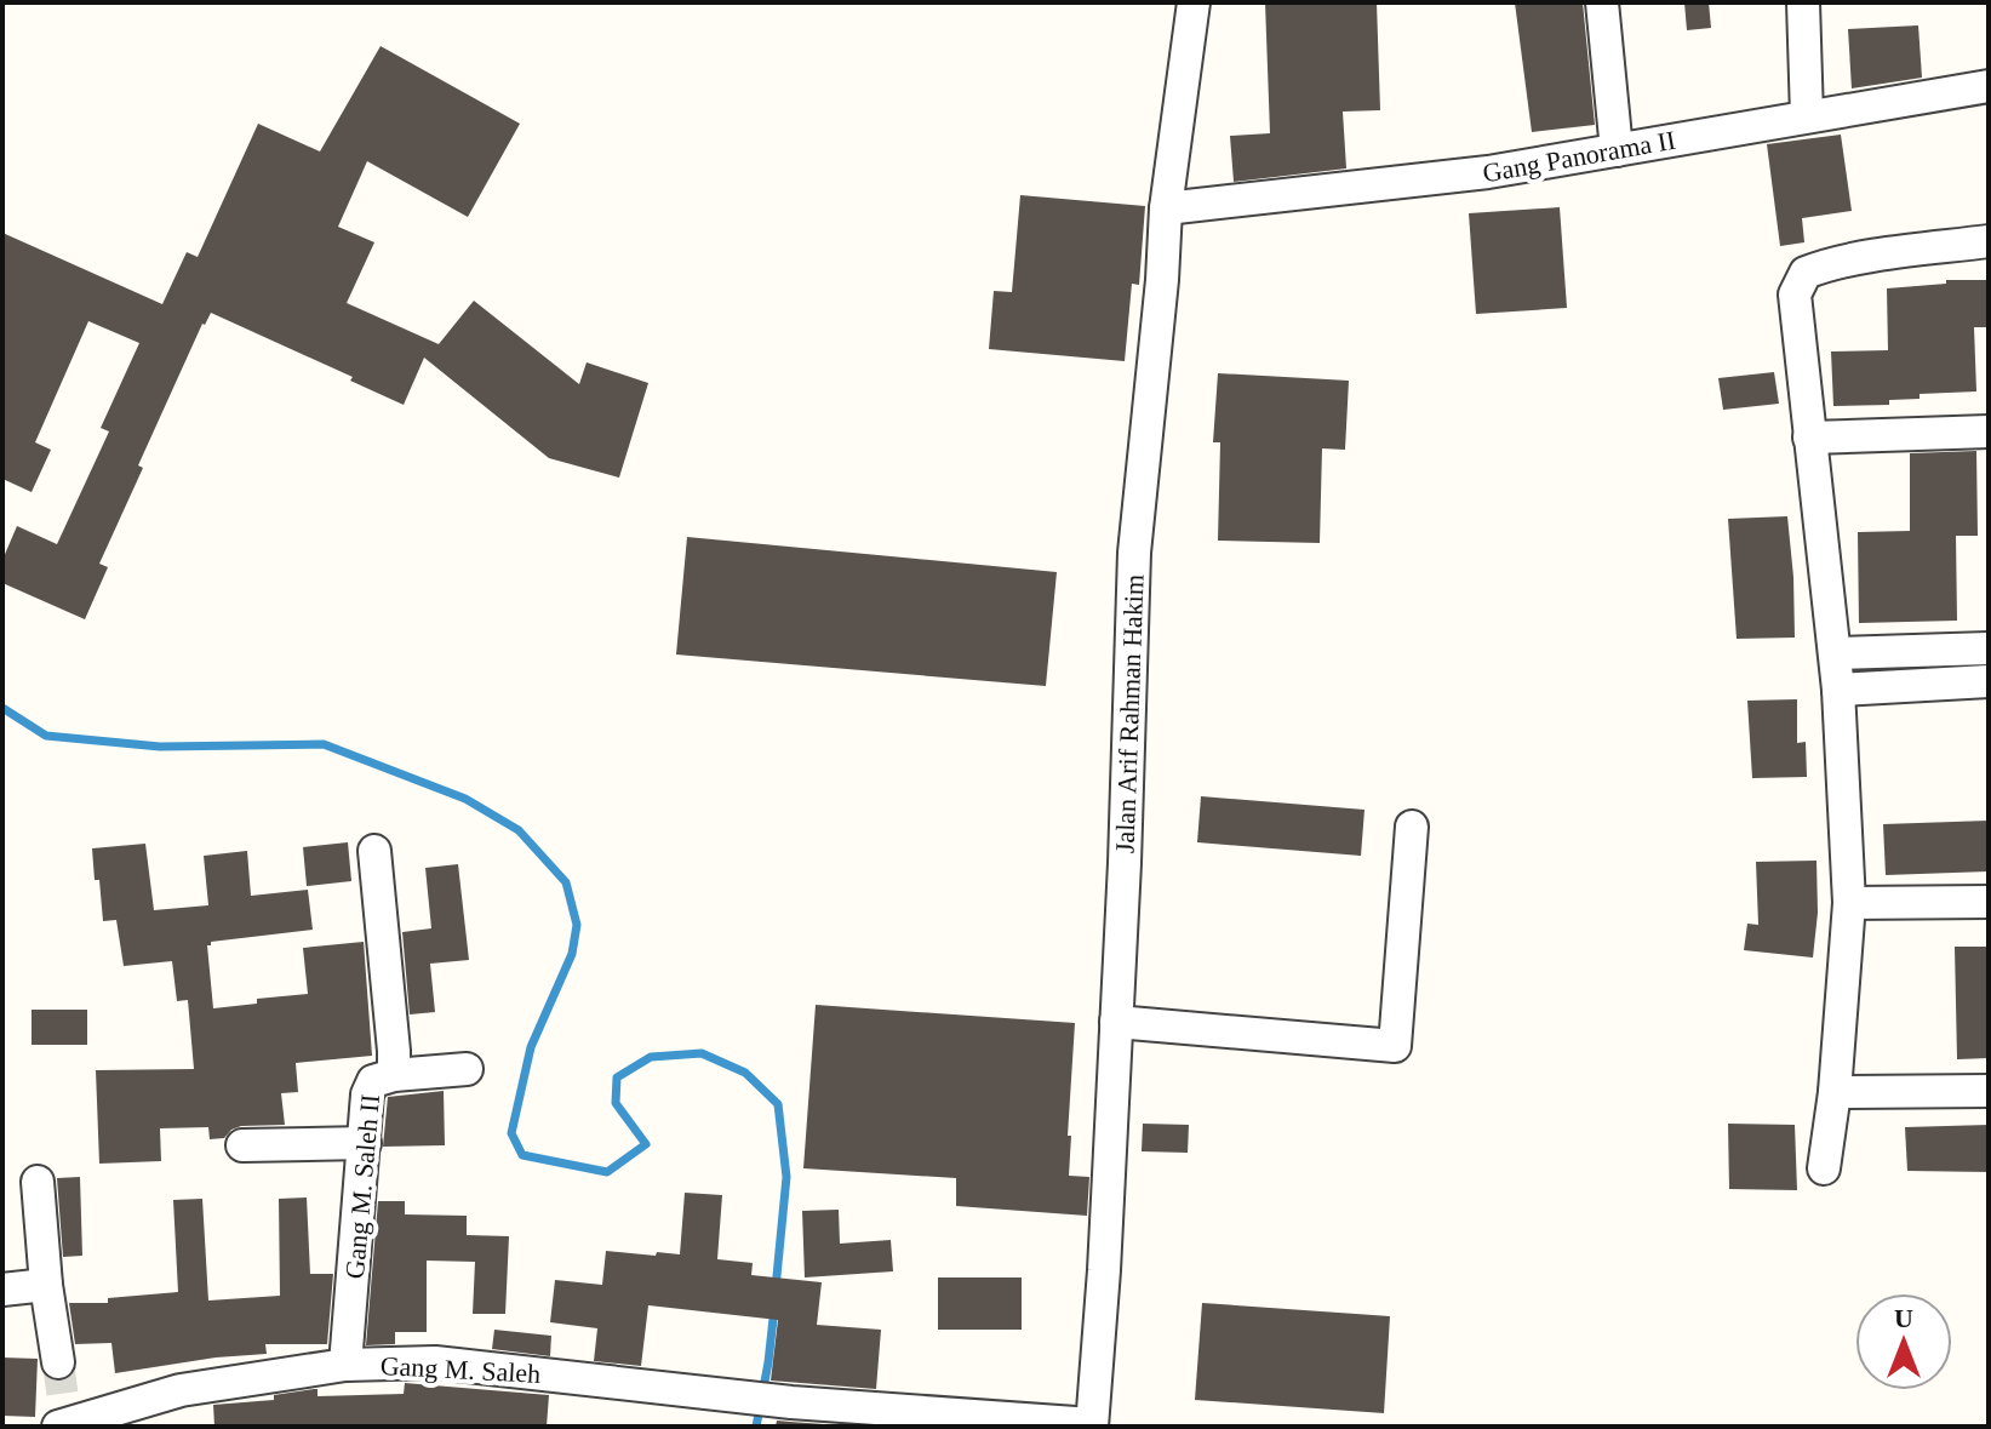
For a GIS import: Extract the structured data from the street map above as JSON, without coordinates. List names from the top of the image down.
{
  "streets": {
    "street": [
      "Gang Panorama II",
      "Jalan Arif Rahman Hakim",
      "Gang M. Saleh II",
      "Gang M. Saleh"
    ]
  },
  "crossings": [
    ["Gang Panorama II", "Jalan Arif Rahman Hakim"],
    ["Jalan Arif Rahman Hakim", "Gang M. Saleh"],
    ["Gang M. Saleh II", "Gang M. Saleh"]
  ],
  "north": "top"
}
